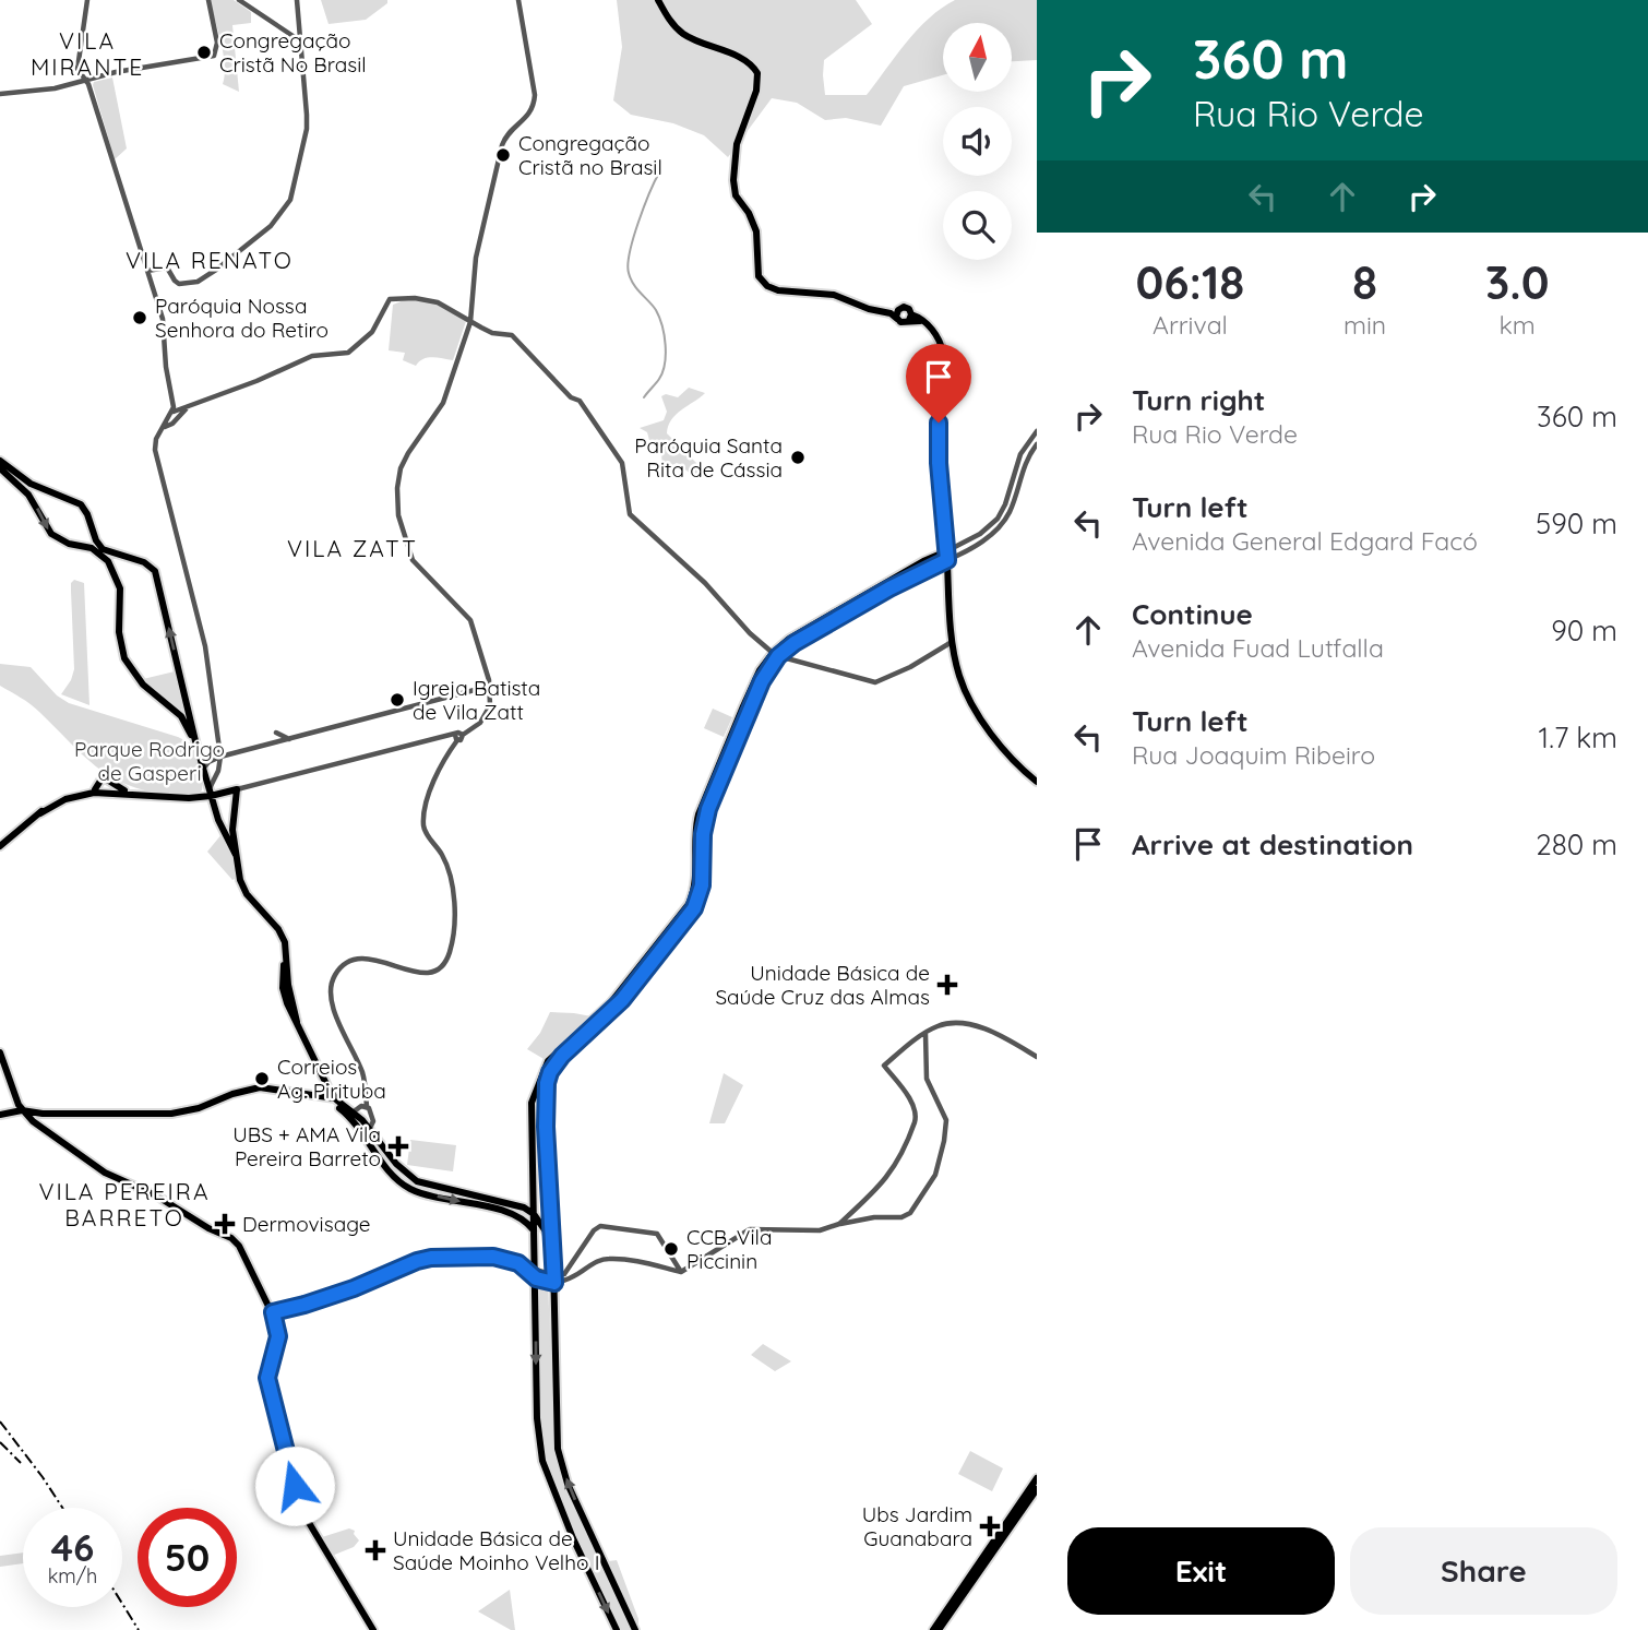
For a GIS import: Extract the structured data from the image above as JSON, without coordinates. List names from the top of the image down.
{
  "districts": [
    "VILA MIRANTE",
    "VILA RENATO",
    "VILA ZATT",
    "VILA PEREIRA BARRETO"
  ],
  "parks": ["Parque Rodrigo de Gasperi"],
  "places": {
    "other": [
      "Congregação Cristã No Brasil",
      "Congregação Cristã no Brasil",
      "Paróquia Nossa Senhora do Retiro",
      "Paróquia Santa Rita de Cássia",
      "Igreja Batista de Vila Zatt",
      "Correios Ag. Pirituba",
      "CCB. Vila Piccinin"
    ],
    "health": [
      "Unidade Básica de Saúde Cruz das Almas",
      "UBS + AMA Vila Pereira Barreto",
      "Dermovisage",
      "Ubs Jardim Guanabara",
      "Unidade Básica de Saúde Moinho Velho I"
    ]
  },
  "north": "top",
  "page": {
    "turn": ["360 m", "Rua Rio Verde"],
    "eta": [
      "06:18",
      "Arrival",
      "8",
      "min",
      "3.0",
      "km"
    ],
    "list": [
      {
        "name": "Turn right",
        "note": "Rua Rio Verde",
        "value": "360 m"
      },
      {
        "name": "Turn left",
        "note": "Avenida General Edgard Facó",
        "value": "590 m"
      },
      {
        "name": "Continue",
        "note": "Avenida Fuad Lutfalla",
        "value": "90 m"
      },
      {
        "name": "Turn left",
        "note": "Rua Joaquim Ribeiro",
        "value": "1.7 km"
      },
      {
        "name": "Arrive at destination",
        "value": "280 m"
      }
    ],
    "speed": "46 km/h",
    "limit": "50",
    "buttons": ["Exit", "Share"]
  }
}
